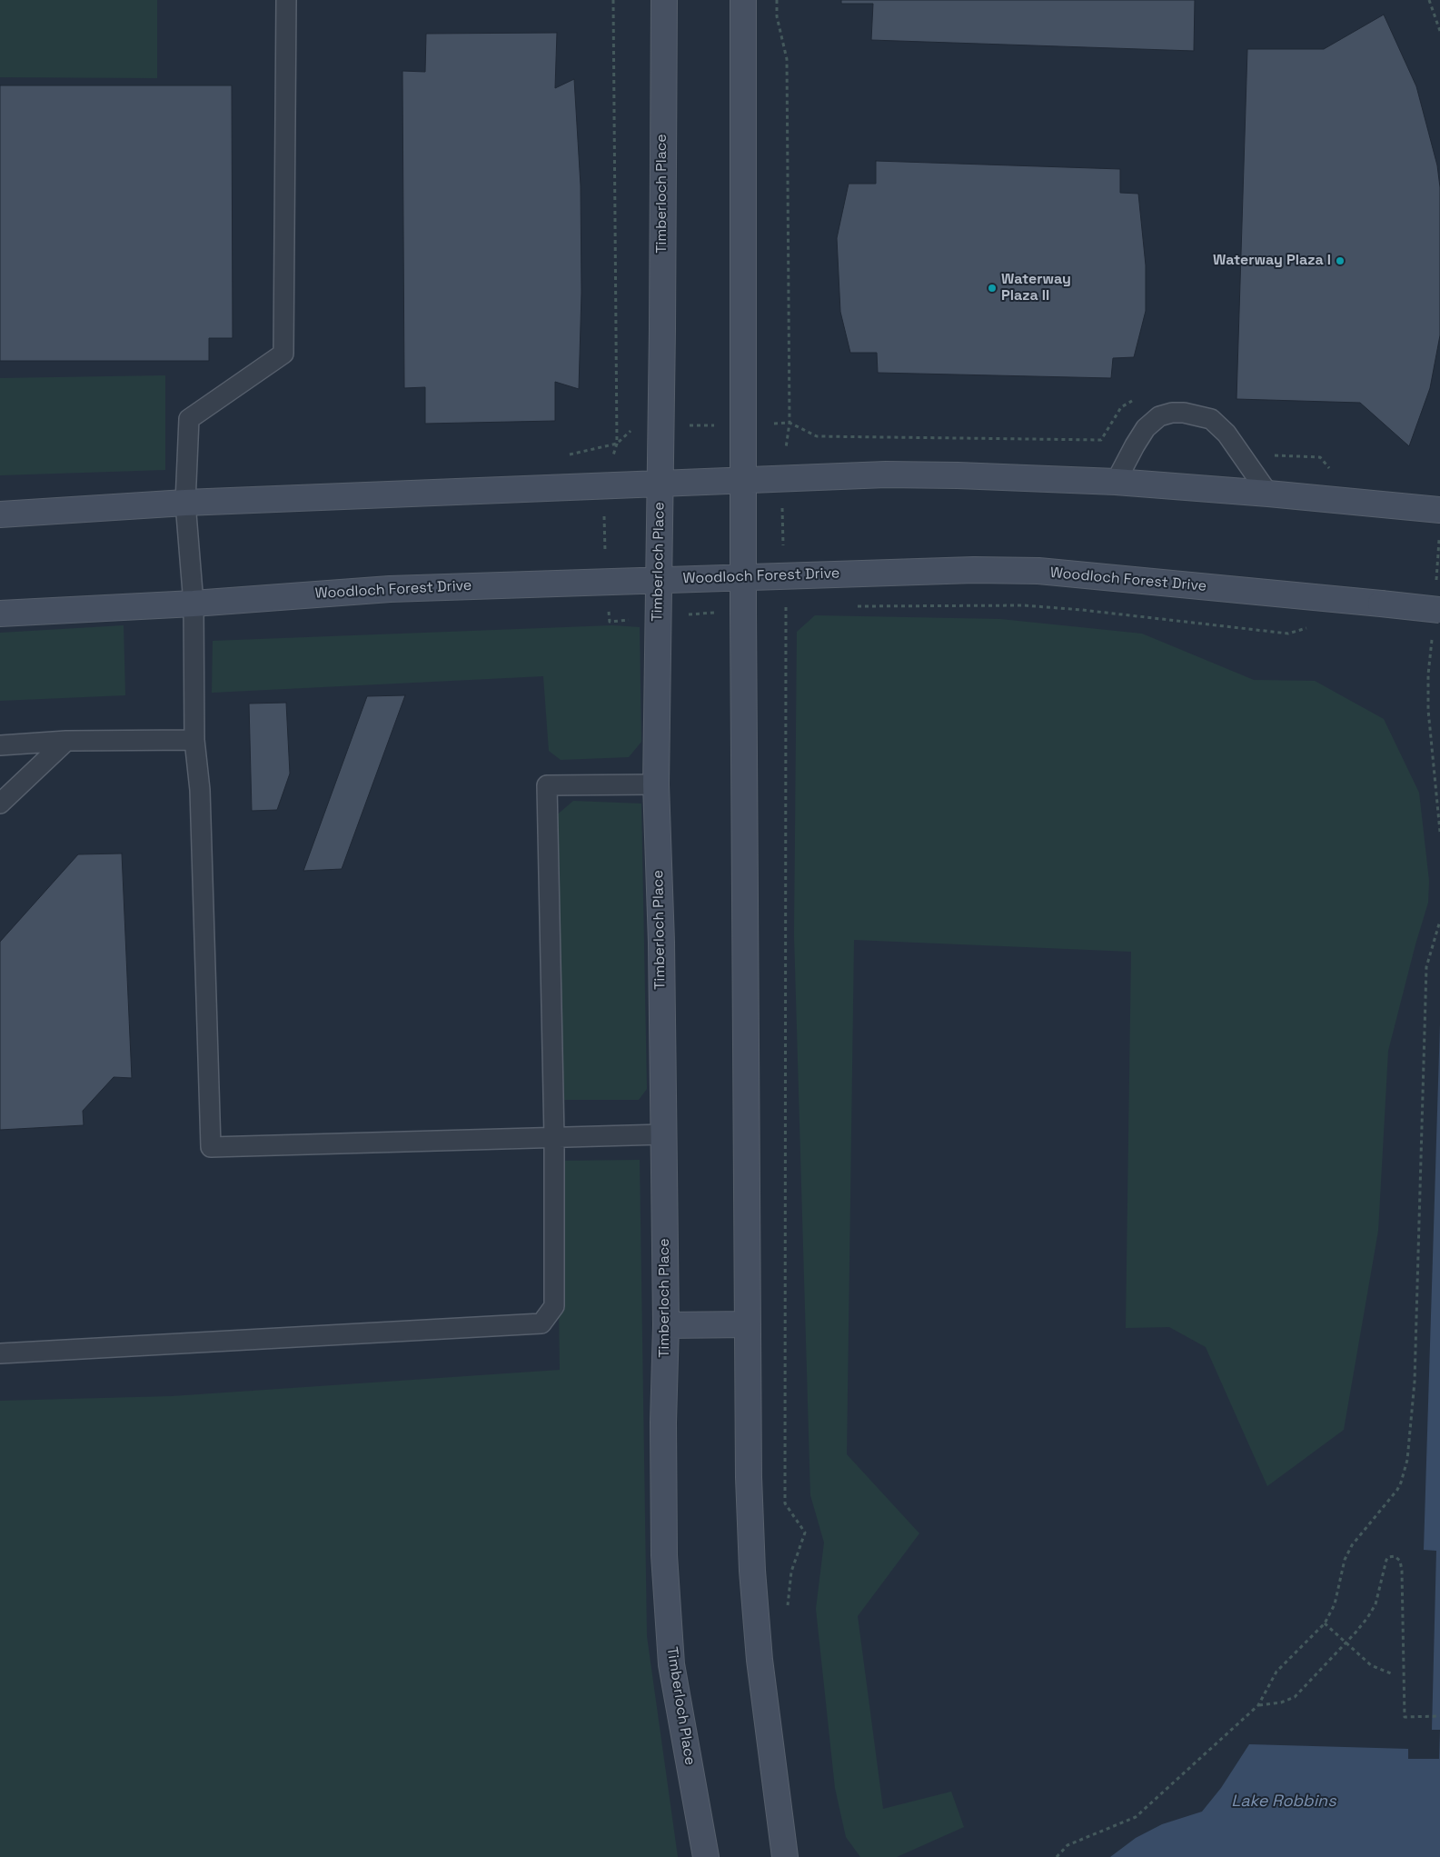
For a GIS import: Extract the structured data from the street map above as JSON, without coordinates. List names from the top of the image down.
{
  "streets": {
    "street": ["Timberloch Place", "Woodloch Forest Drive"]
  },
  "crossings": [
    ["Timberloch Place", "Woodloch Forest Drive"]
  ],
  "water": ["Lake Robbins"],
  "places": ["Waterway Plaza I", "Waterway Plaza II"]
}
